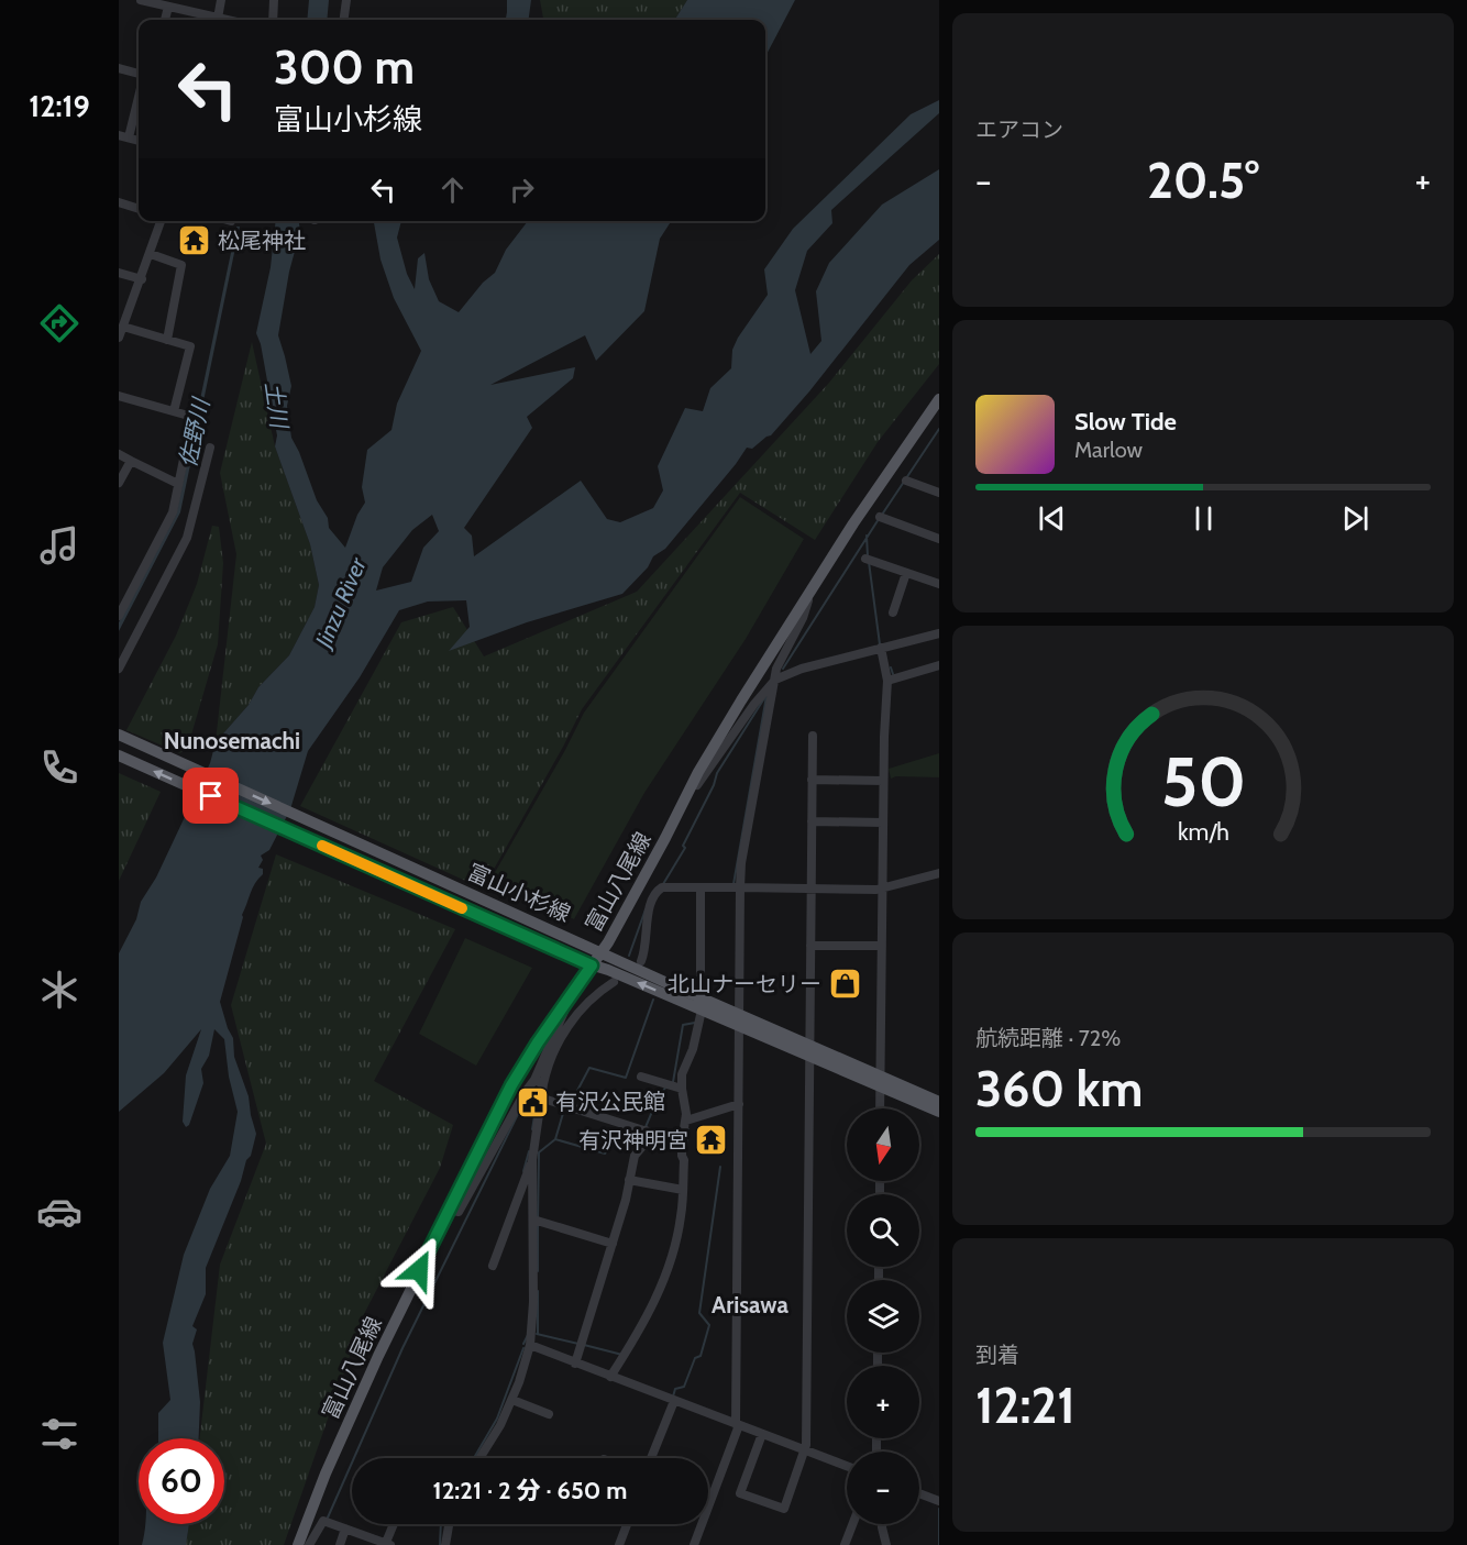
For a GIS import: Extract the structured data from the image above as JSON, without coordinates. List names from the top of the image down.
{
  "streets": {
    "main road": ["富山八尾線", "富山小杉線"]
  },
  "crossings": [
    ["富山八尾線", "富山小杉線"]
  ],
  "districts": ["Nunosemachi", "Arisawa"],
  "water": ["土川", "佐野川", "Jinzu River"],
  "places": {
    "temple": ["松尾神社", "有沢神明宮"],
    "shop": ["北山ナーセリー"],
    "public building": ["有沢公民館"]
  },
  "north": "bottom",
  "page": {
    "tabs": "12:19",
    "tile": [
      "エアコン",
      ["航続距離 · 72%", "360 km"],
      ["到着", "12:21"]
    ],
    "turn": ["300 m", "富山小杉線"],
    "heat": ["−", "20.5°", "+"],
    "song": ["Slow Tide", "Marlow"],
    "map_buttons": ["+", "−"],
    "limit": "60",
    "trip": "12:21 · 2 分 · 650 m",
    "gauge": ["50", "km/h"]
  }
}
